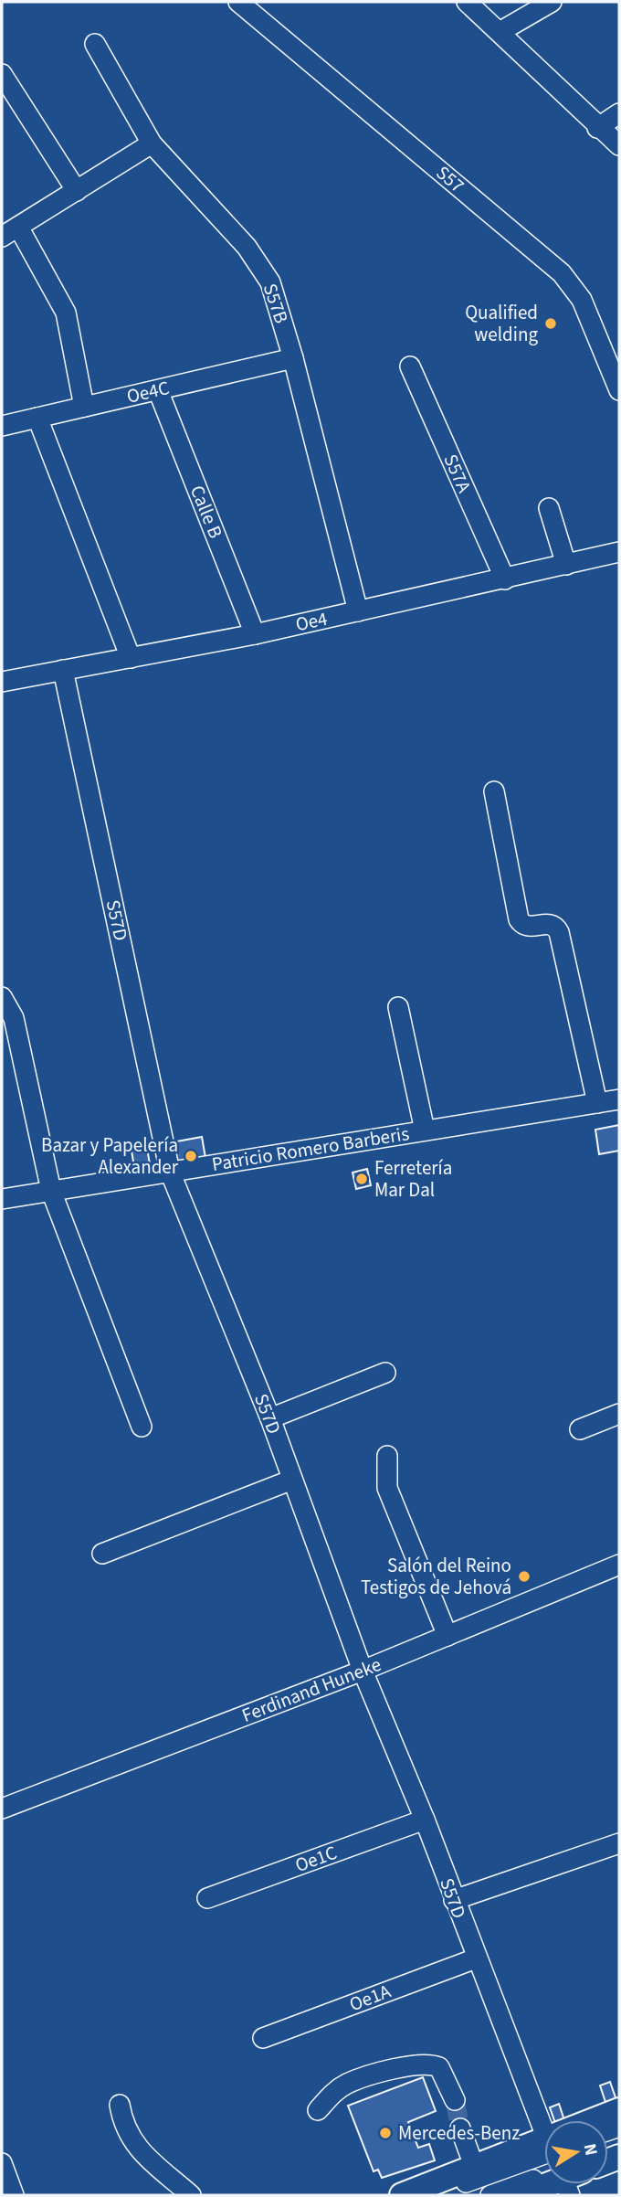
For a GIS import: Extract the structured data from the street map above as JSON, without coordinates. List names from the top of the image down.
{
  "streets": {
    "street": [
      "S57",
      "S57B",
      "Oe4C",
      "S57A",
      "Calle B",
      "Oe4",
      "S57D",
      "Patricio Romero Barberis",
      "Ferdinand Huneke",
      "Oe1C",
      "Oe1A"
    ]
  },
  "crossings": [
    ["S57B", "Oe4C"],
    ["S57B", "Oe4"],
    ["Oe4C", "Calle B"],
    ["S57A", "Oe4"],
    ["Calle B", "Oe4"],
    ["Oe4", "S57D"],
    ["S57D", "Patricio Romero Barberis"],
    ["S57D", "Ferdinand Huneke"],
    ["S57D", "Oe1C"],
    ["S57D", "Oe1A"]
  ],
  "places": [
    "Qualified welding",
    "Bazar y Papelería Alexander",
    "Ferretería Mar Dal",
    "Salón del Reino Testigos de Jehová",
    "Mercedes-Benz"
  ],
  "north": "right"
}
